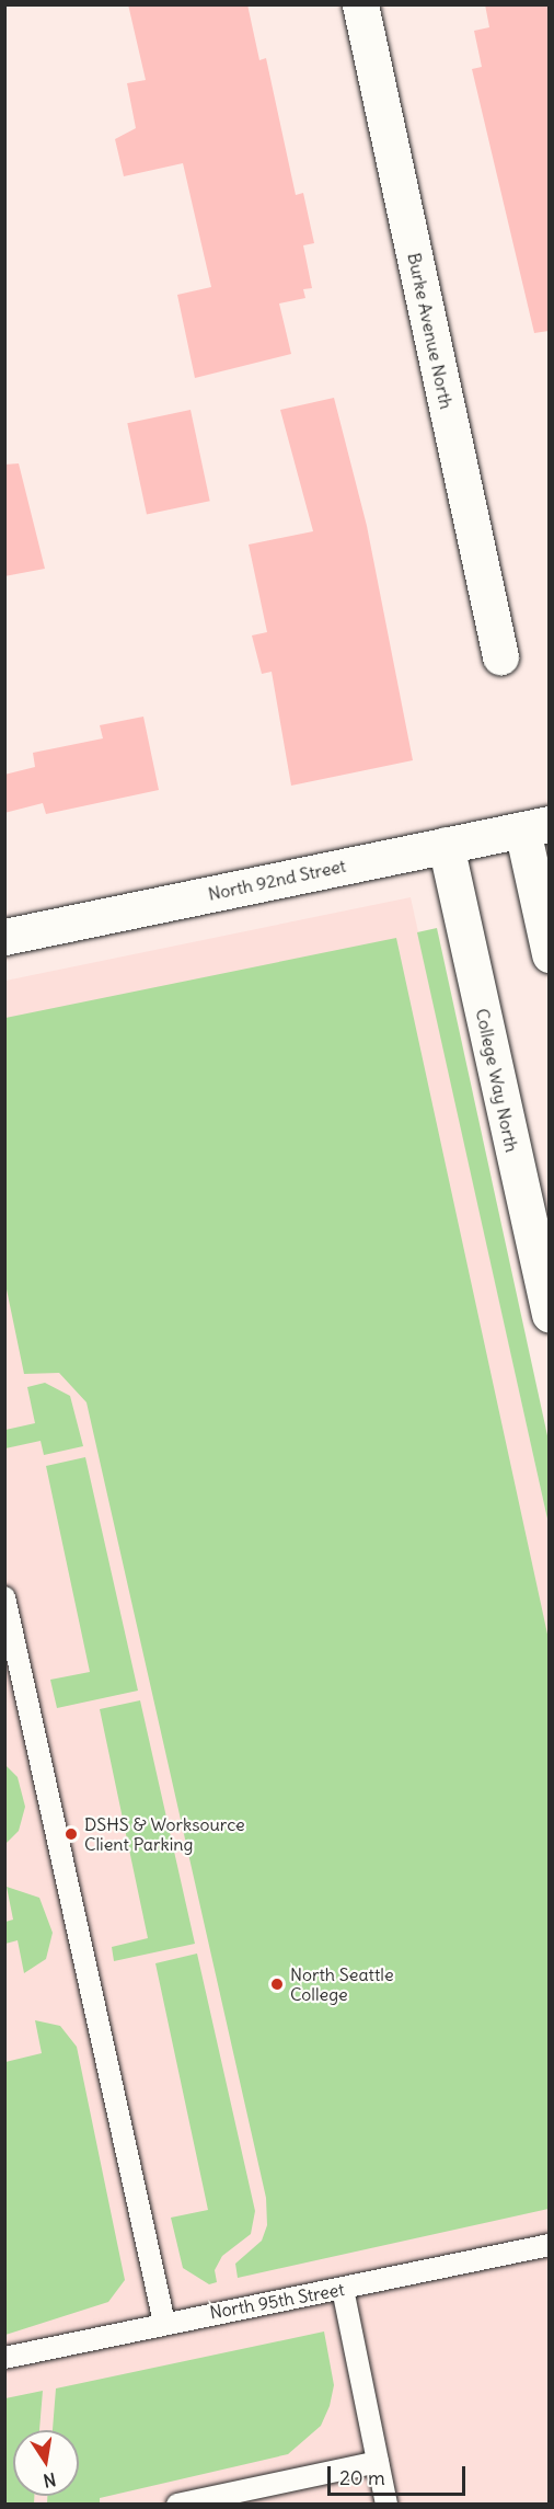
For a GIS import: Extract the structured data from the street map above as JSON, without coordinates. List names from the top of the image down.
{
  "streets": {
    "street": ["Burke Avenue North", "North 92nd Street", "College Way North"],
    "lane": ["North 95th Street"]
  },
  "crossings": [
    ["North 92nd Street", "College Way North"]
  ],
  "places": ["DSHS & Worksource Client Parking", "North Seattle College"],
  "scale_bar": "20 m",
  "north": "bottom"
}
